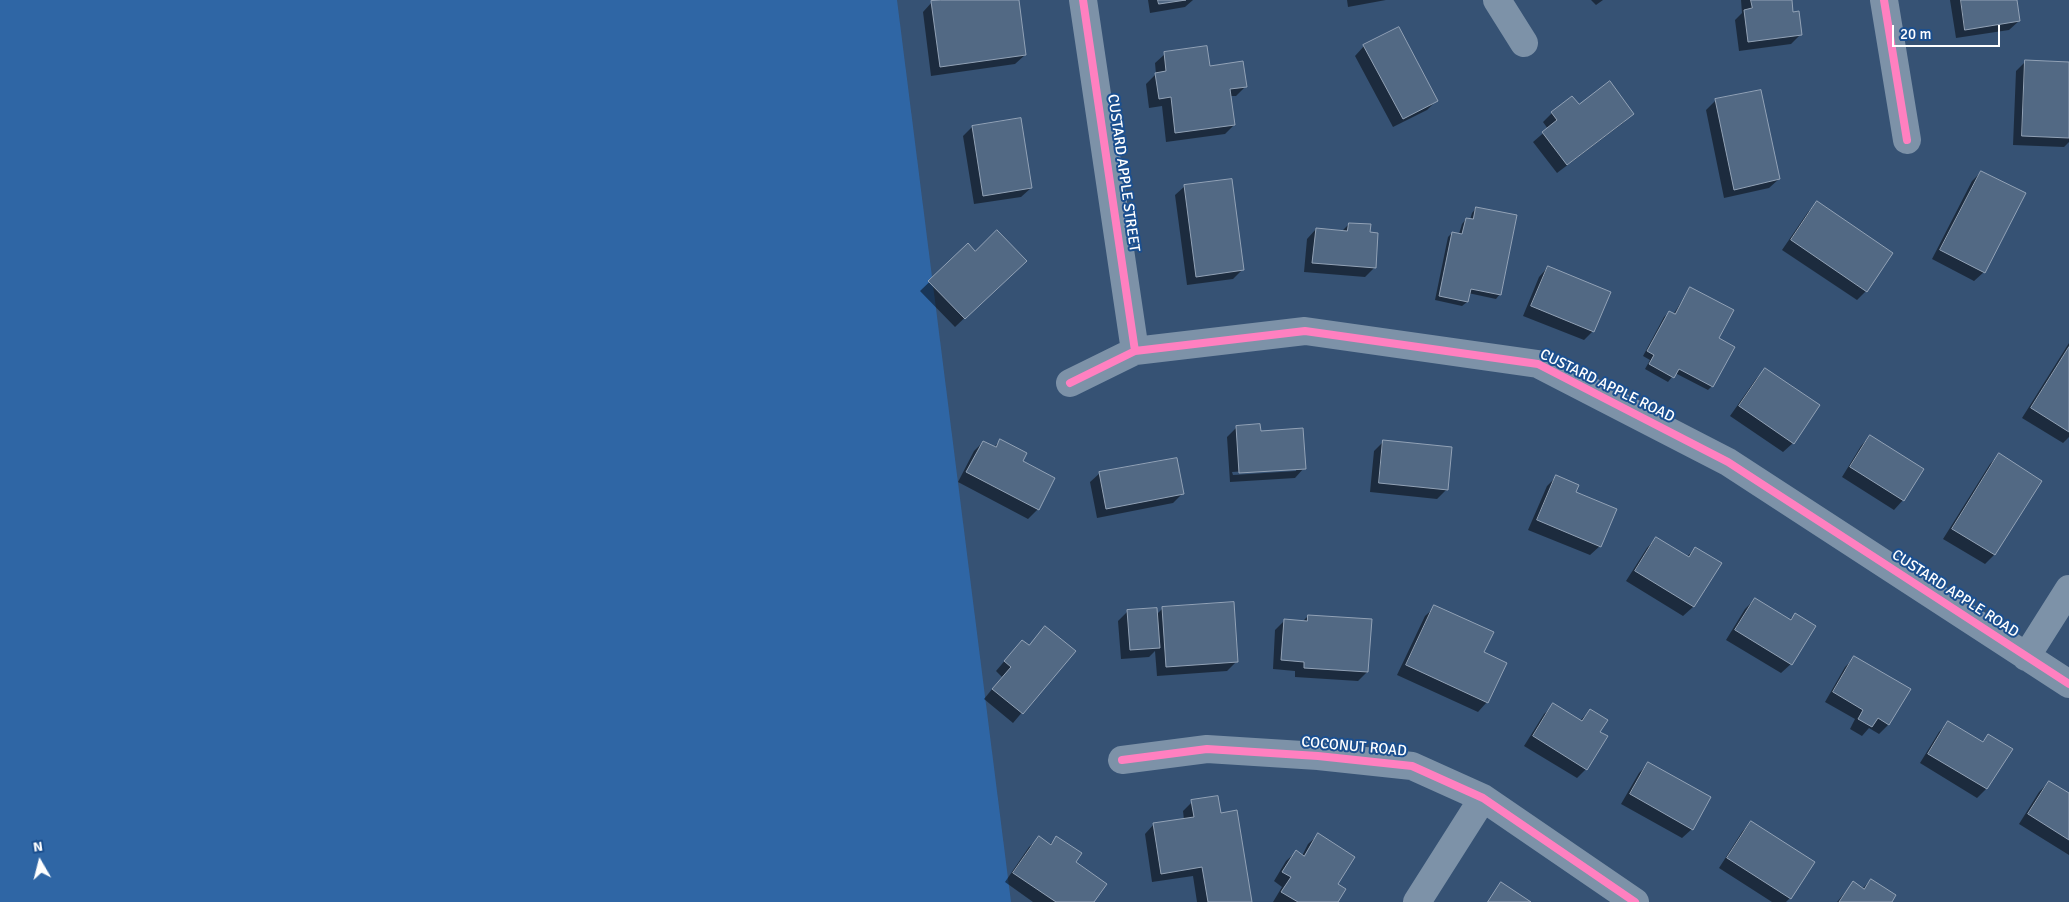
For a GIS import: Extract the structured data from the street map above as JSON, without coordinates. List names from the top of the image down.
{
  "streets": {
    "street": ["CUSTARD APPLE STREET", "CUSTARD APPLE ROAD", "COCONUT ROAD"]
  },
  "crossings": [
    ["CUSTARD APPLE STREET", "CUSTARD APPLE ROAD"]
  ],
  "scale_bar": "20 m",
  "north": "top"
}
